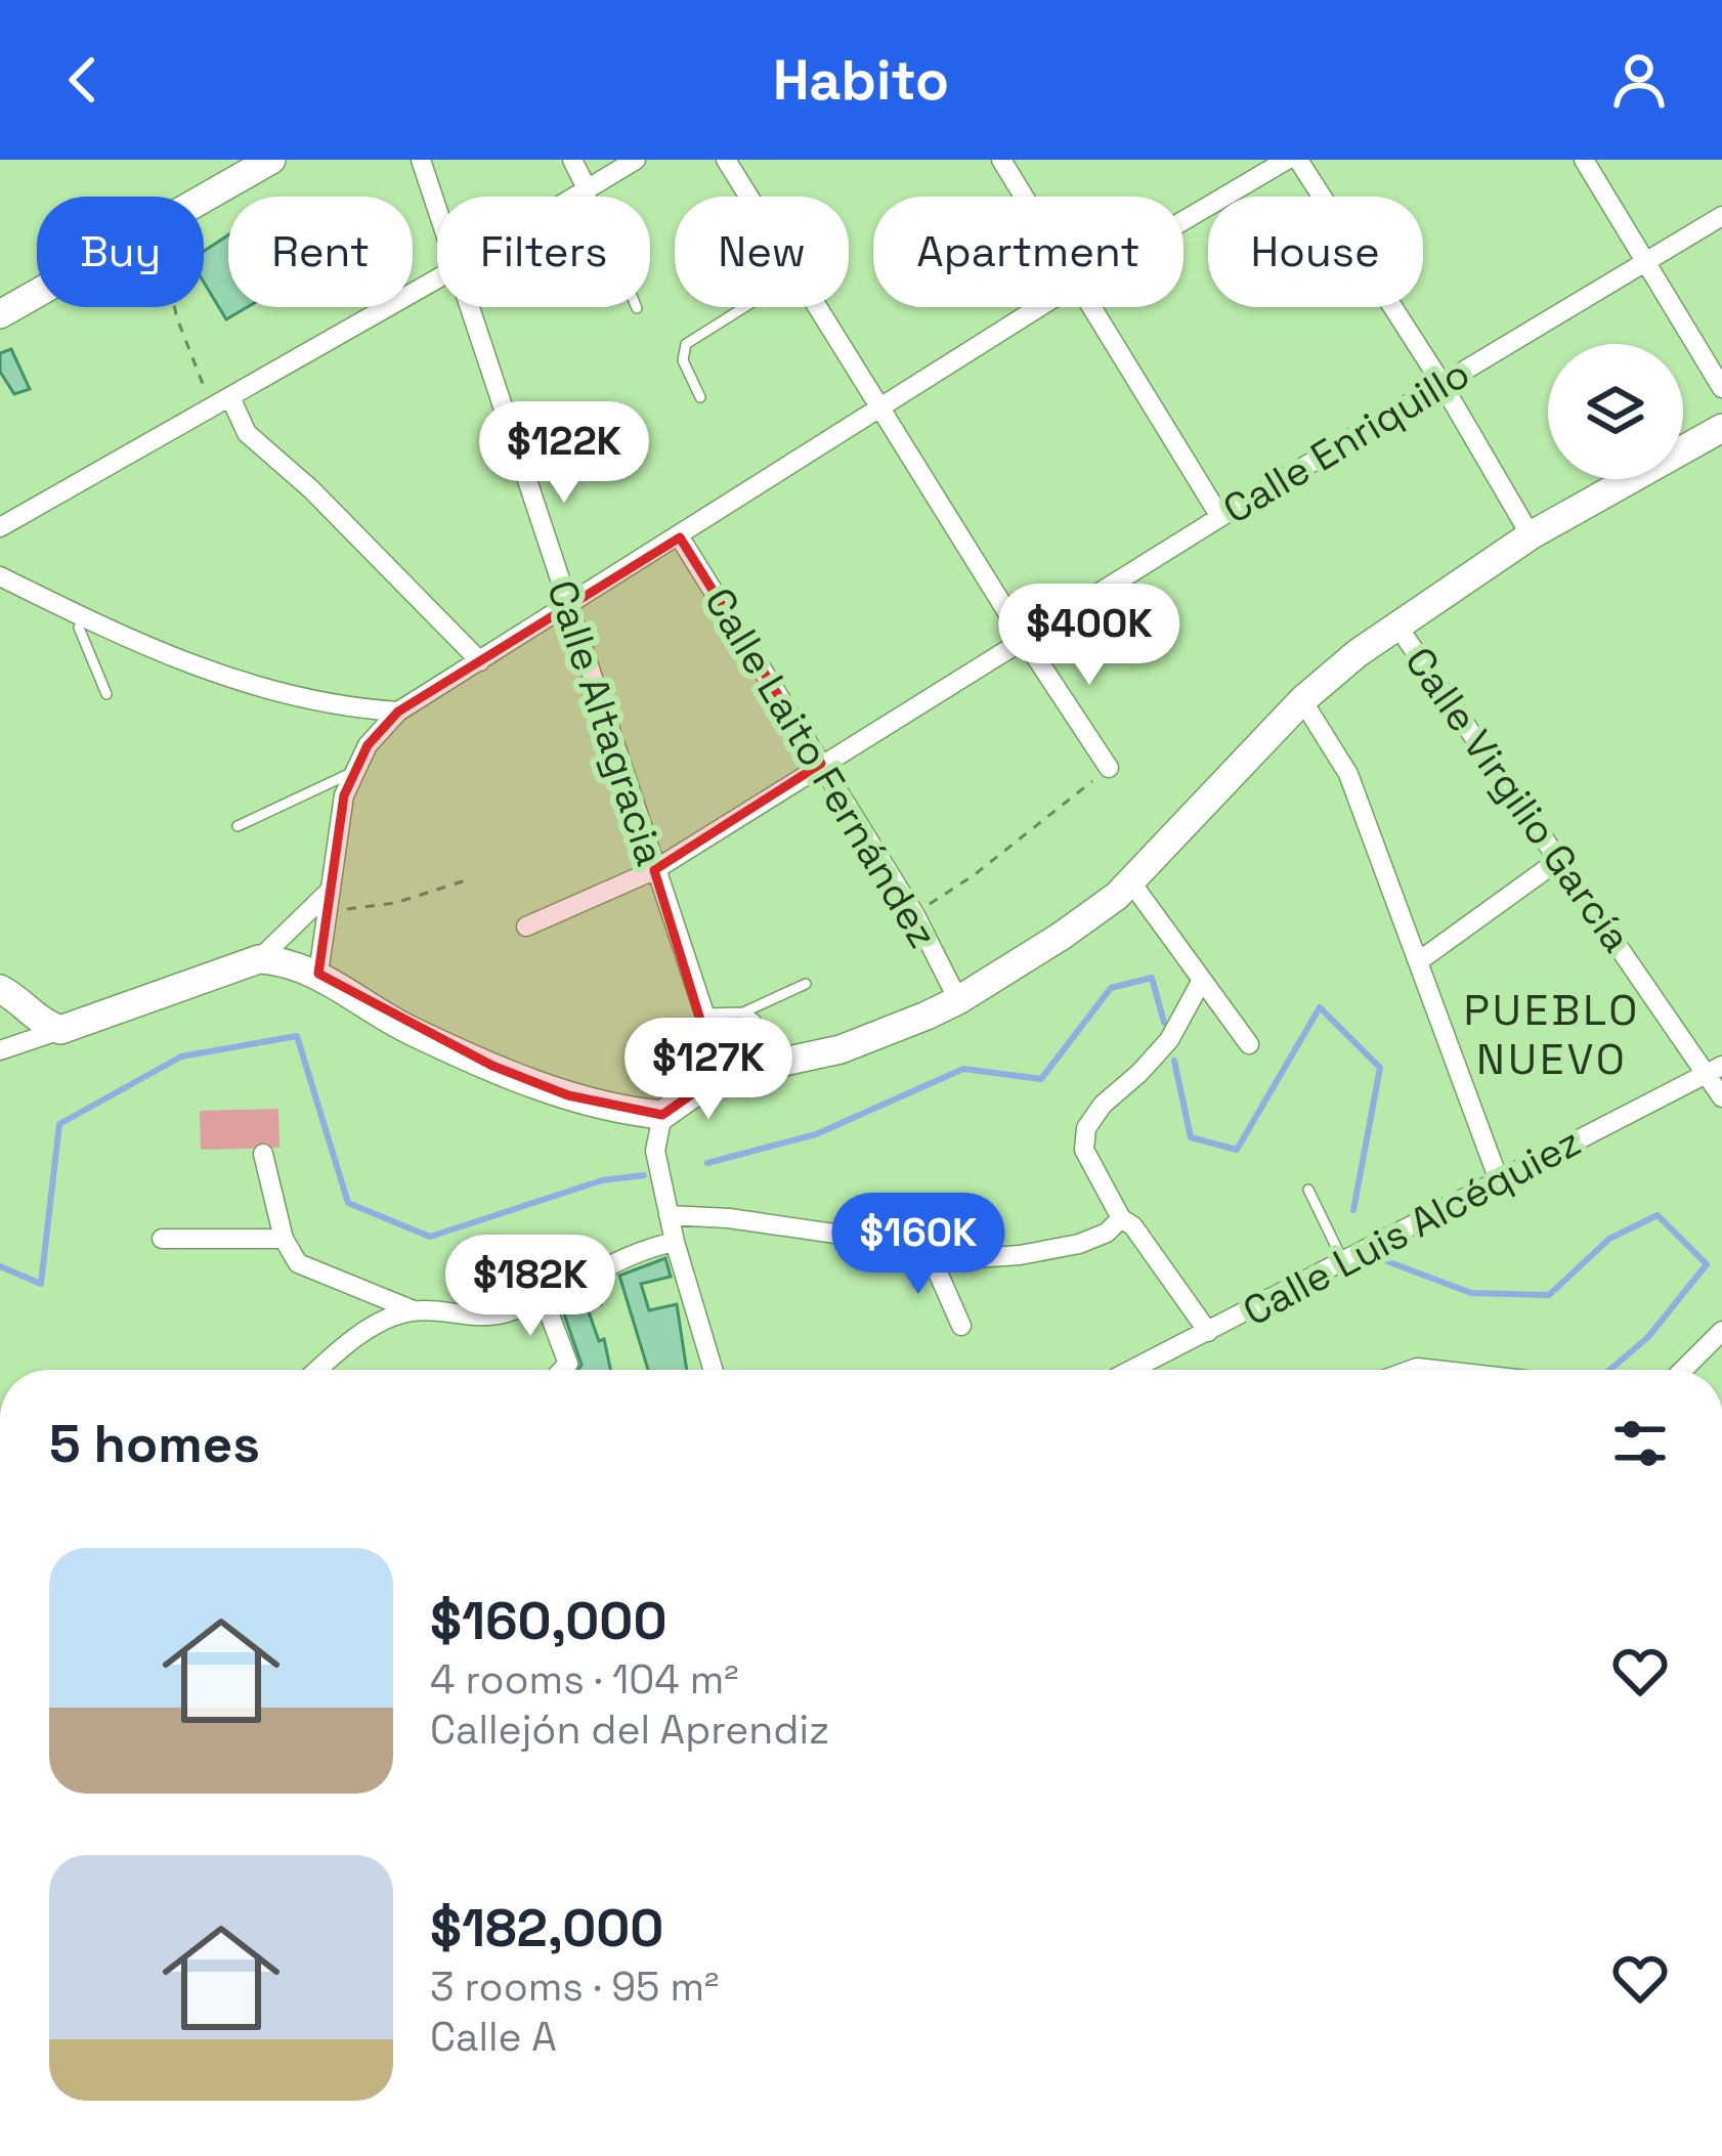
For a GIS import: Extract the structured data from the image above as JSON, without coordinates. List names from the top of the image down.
{
  "streets": {
    "street": [
      "Calle Enriquillo",
      "Calle Altagracia",
      "Calle Laito Fernández",
      "Calle Virgilio García",
      "Calle Luis Alcéquiez"
    ]
  },
  "crossings": [
    ["Calle Enriquillo", "Calle Altagracia"],
    ["Calle Enriquillo", "Calle Laito Fernández"],
    ["Calle Virgilio García", "Calle Luis Alcéquiez"]
  ],
  "districts": ["PUEBLO NUEVO"],
  "page": {
    "header": "Habito",
    "chip": [
      "Buy",
      "Rent",
      "Filters",
      "New",
      "Apartment",
      "House"
    ],
    "price": [
      "$122K",
      "$400K",
      "$127K",
      "$160K",
      "$182K"
    ],
    "heading": "5 homes",
    "list": [
      {
        "name": "$160,000",
        "note": "4 rooms · 104 m² · Callejón del Aprendiz"
      },
      {
        "name": "$182,000",
        "note": "3 rooms · 95 m² · Calle A"
      }
    ]
  }
}
